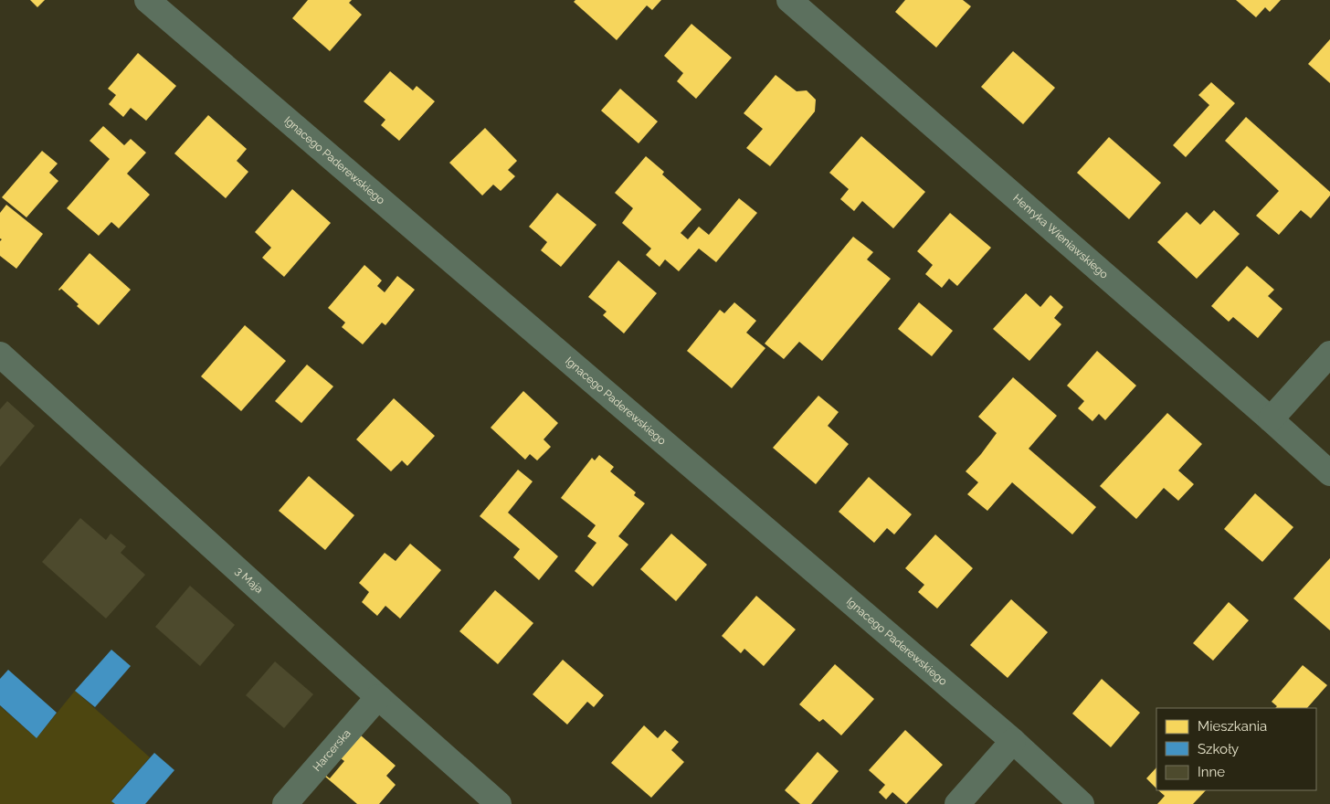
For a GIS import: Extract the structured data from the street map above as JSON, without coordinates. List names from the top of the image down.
{
  "streets": {
    "street": [
      "Ignacego Paderewskiego",
      "Henryka Wieniawskiego",
      "3 Maja",
      "Harcerska"
    ]
  },
  "crossings": [
    ["3 Maja", "Harcerska"]
  ],
  "legend": ["Mieszkania", "Szkoły", "Inne"]
}
